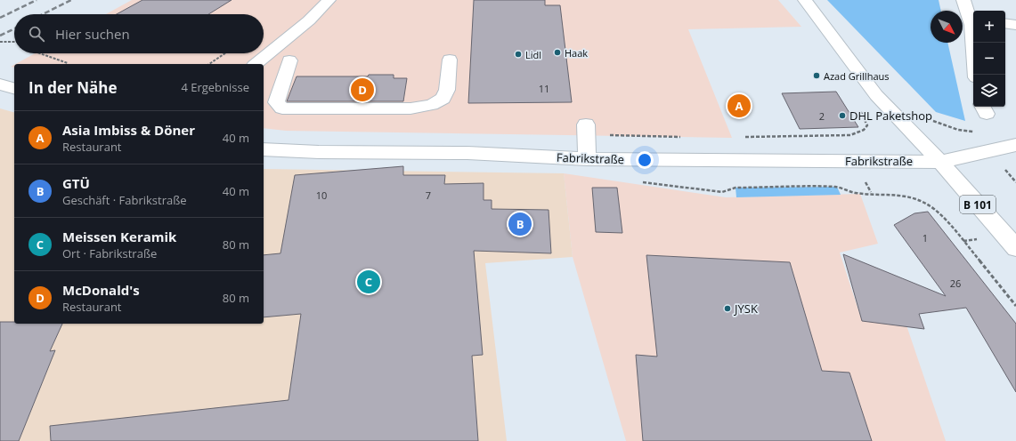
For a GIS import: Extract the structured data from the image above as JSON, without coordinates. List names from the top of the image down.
{
  "streets": {
    "street": ["Fabrikstraße", "B 101"]
  },
  "crossings": [
    ["Fabrikstraße", "B 101"]
  ],
  "places": [
    "Haak",
    "Lidl",
    "Azad Grillhaus",
    "DHL Paketshop",
    "JYSK"
  ],
  "house_numbers": [
    "11",
    "2",
    "10",
    "7",
    "1",
    "26"
  ],
  "north": "bottom right",
  "page": {
    "map_buttons": ["+", "−"],
    "search": "Hier suchen",
    "heading": ["In der Nähe", "4 Ergebnisse"],
    "pins": [
      "D",
      "A",
      "B",
      "C"
    ],
    "list": [
      {
        "mark": "A",
        "name": "Asia Imbiss & Döner",
        "note": "Restaurant",
        "value": "40 m"
      },
      {
        "mark": "B",
        "name": "GTÜ",
        "note": "Geschäft · Fabrikstraße",
        "value": "40 m"
      },
      {
        "mark": "C",
        "name": "Meissen Keramik",
        "note": "Ort · Fabrikstraße",
        "value": "80 m"
      },
      {
        "mark": "D",
        "name": "McDonald's",
        "note": "Restaurant",
        "value": "80 m"
      }
    ]
  }
}
